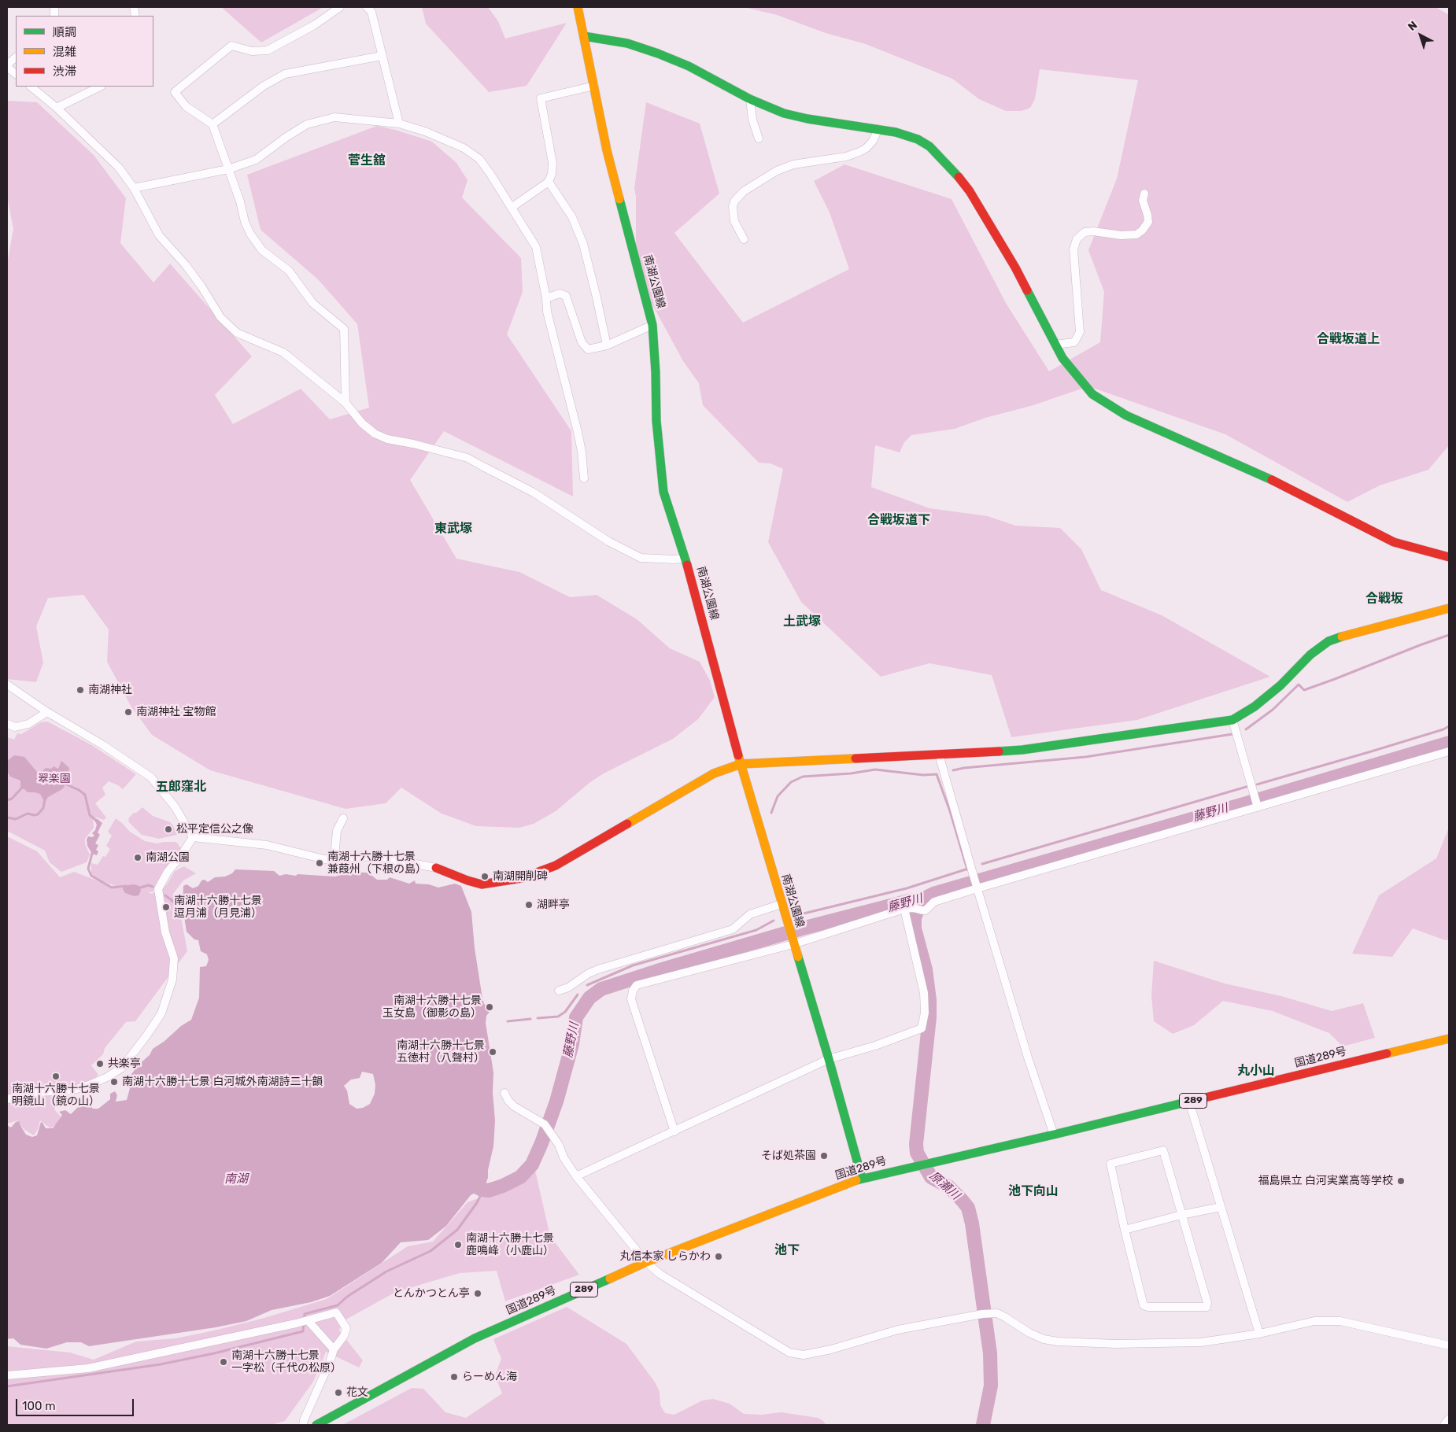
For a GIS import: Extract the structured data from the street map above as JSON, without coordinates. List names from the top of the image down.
{
  "streets": {
    "main road": ["南湖公園線", "国道289号", "289"]
  },
  "crossings": [
    ["南湖公園線", "国道289号"]
  ],
  "districts": [
    "菅生舘",
    "合戦坂道上",
    "合戦坂道下",
    "東武塚",
    "合戦坂",
    "土武塚",
    "五郎窪北",
    "丸小山",
    "池下向山",
    "池下"
  ],
  "water": ["藤野川", "南湖", "原瀬川"],
  "parks": ["翠楽園"],
  "places": [
    "南湖神社",
    "南湖神社 宝物館",
    "松平定信公之像",
    "南湖公園",
    "南湖十六勝十七景 兼葭州（下根の島）",
    "南湖開削碑",
    "湖畔亭",
    "南湖十六勝十七景 逗月浦（月見浦）",
    "南湖十六勝十七景 玉女島（御影の島）",
    "南湖十六勝十七景 五徳村（八聲村）",
    "共楽亭",
    "南湖十六勝十七景 明鏡山（鏡の山）",
    "南湖十六勝十七景 白河城外南湖詩二十韻",
    "そば処茶園",
    "福島県立 白河実業高等学校",
    "南湖十六勝十七景 鹿鳴峰（小鹿山）",
    "丸信本家 しらかわ",
    "とんかつとん亭",
    "南湖十六勝十七景 一字松（千代の松原）",
    "らーめん海",
    "花文"
  ],
  "legend": ["順調", "混雑", "渋滞"],
  "scale_bar": "100 m",
  "north": "top left"
}
